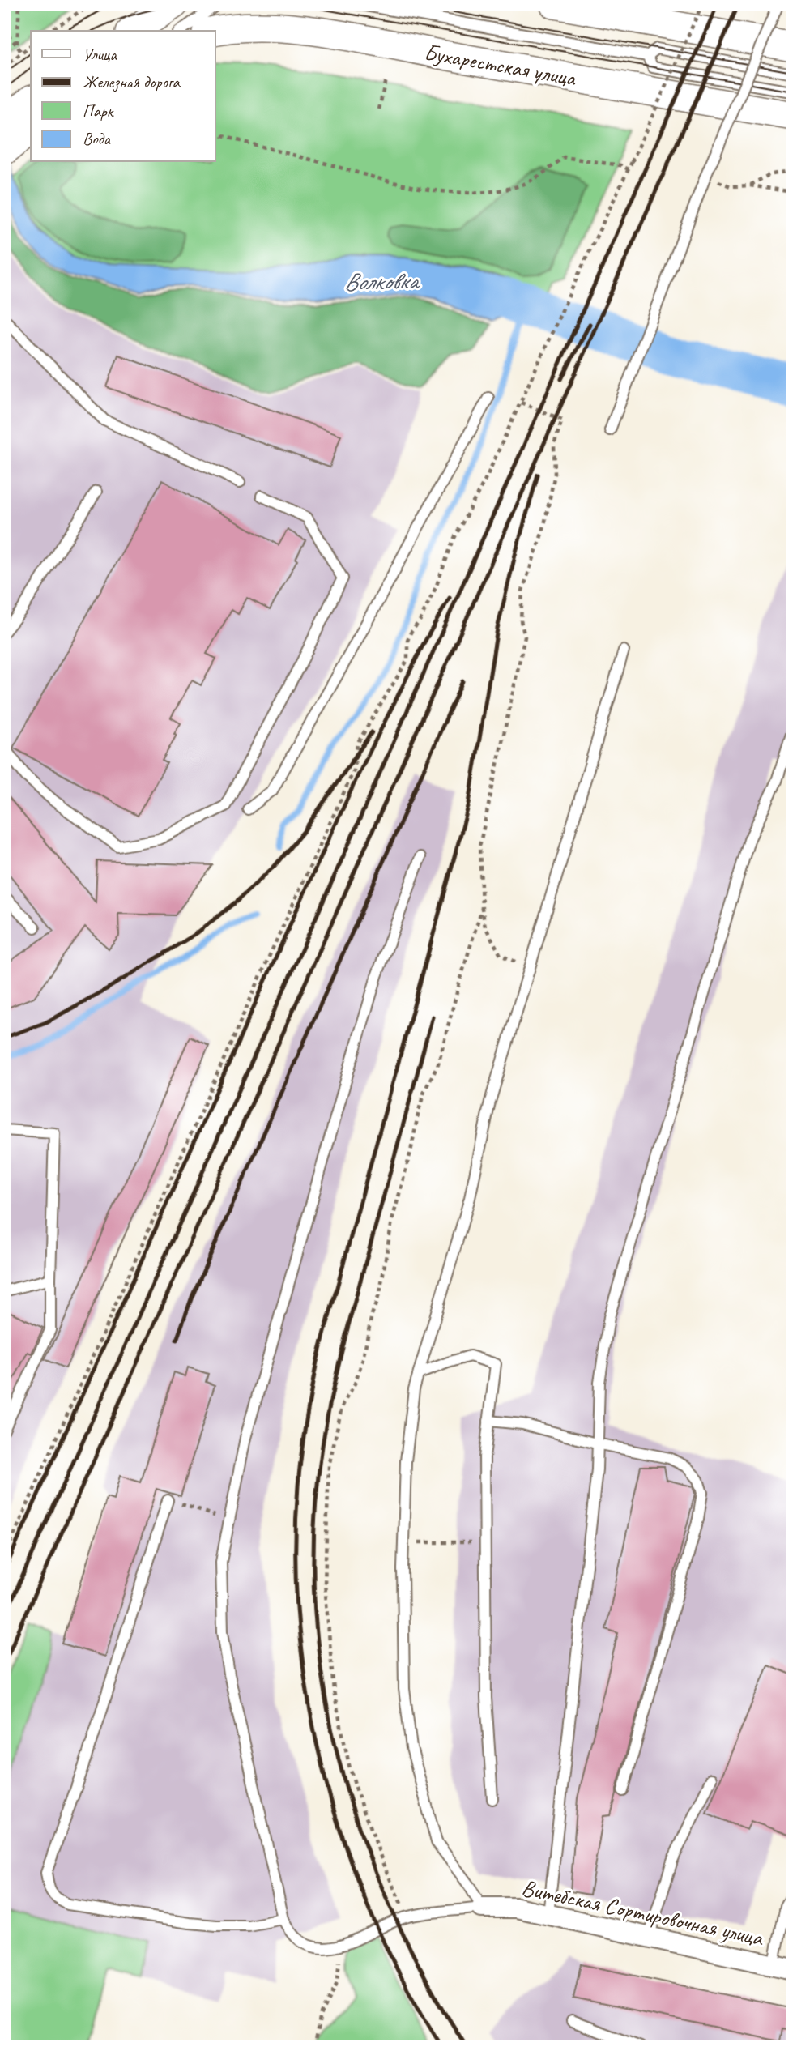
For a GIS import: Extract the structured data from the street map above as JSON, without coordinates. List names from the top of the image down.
{
  "streets": {
    "main road": ["Бухарестская улица"],
    "street": ["Витебская Сортировочная улица"]
  },
  "water": ["Волковка"],
  "legend": [
    "Улица",
    "Железная дорога",
    "Парк",
    "Вода"
  ]
}
